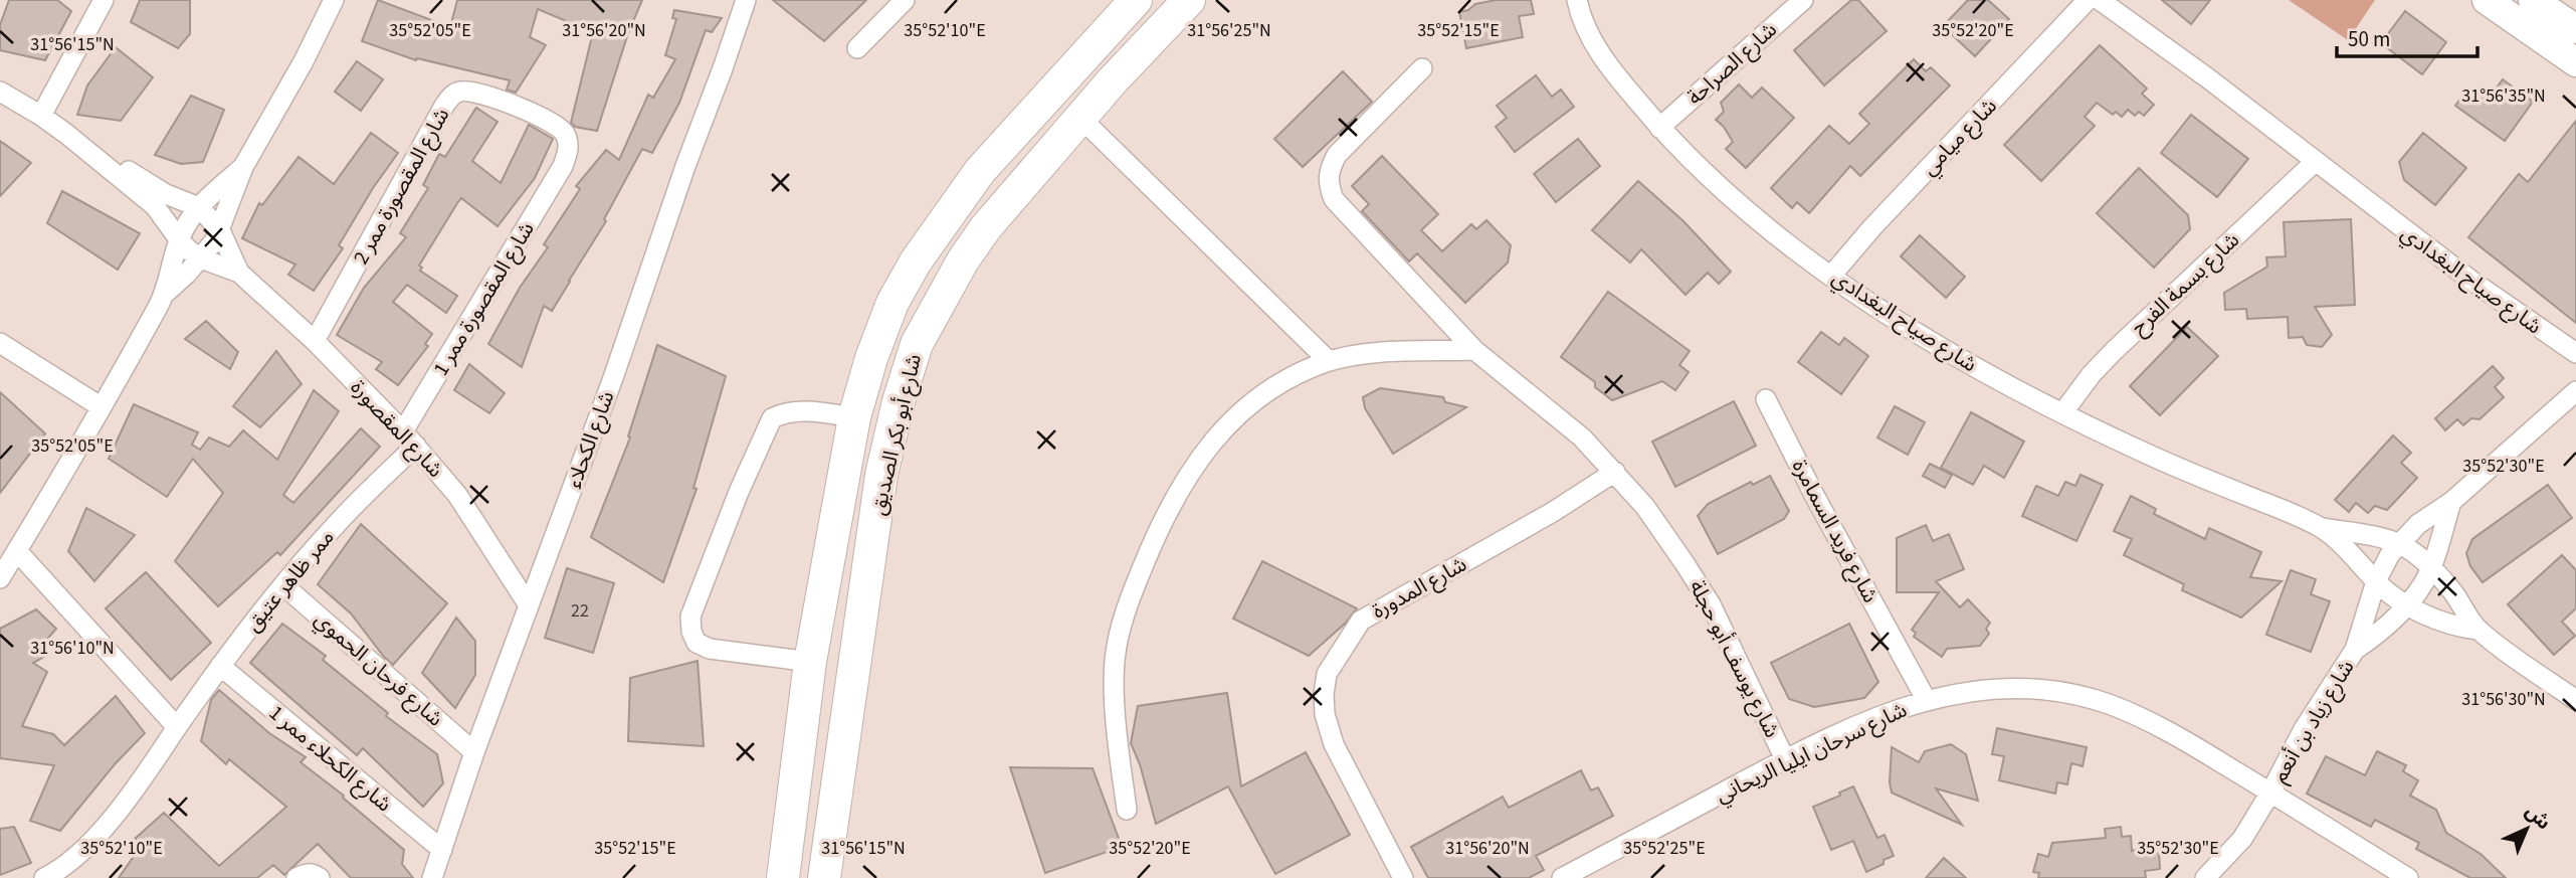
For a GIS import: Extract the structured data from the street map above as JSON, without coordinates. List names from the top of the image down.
{
  "streets": {
    "main road": ["شارع أبو بكر الصديق"],
    "street": [
      "شارع الصراحة",
      "شارع ميامي",
      "شارع المقصورة ممر 2",
      "شارع صياح البغدادي",
      "شارع بسمة الفرح",
      "شارع المقصورة ممر 1",
      "شارع المقصورة",
      "شارع الكحلاء",
      "شارع فريد السمامرة",
      "ممر ظاهر عتيق",
      "شارع المدورة",
      "شارع يوسف أبو حجلة",
      "شارع فرحان الحموي",
      "شارع زياد بن أنعم",
      "شارع سرحان ايليا الريحاني",
      "شارع الكحلاء ممر 1"
    ]
  },
  "crossings": [
    ["شارع الصراحة", "شارع صياح البغدادي"],
    ["شارع ميامي", "شارع صياح البغدادي"],
    ["شارع المقصورة ممر 2", "شارع المقصورة ممر 1"],
    ["شارع المقصورة ممر 2", "شارع المقصورة"],
    ["شارع صياح البغدادي", "شارع بسمة الفرح"],
    ["شارع صياح البغدادي", "شارع زياد بن أنعم"],
    ["شارع المقصورة ممر 1", "شارع المقصورة"],
    ["شارع المقصورة ممر 1", "ممر ظاهر عتيق"],
    ["شارع المقصورة", "شارع الكحلاء"],
    ["شارع المقصورة", "ممر ظاهر عتيق"],
    ["شارع الكحلاء", "شارع فرحان الحموي"],
    ["شارع الكحلاء", "شارع الكحلاء ممر 1"],
    ["شارع فريد السمامرة", "شارع سرحان ايليا الريحاني"],
    ["ممر ظاهر عتيق", "شارع فرحان الحموي"],
    ["ممر ظاهر عتيق", "شارع الكحلاء ممر 1"],
    ["شارع المدورة", "شارع يوسف أبو حجلة"],
    ["شارع يوسف أبو حجلة", "شارع سرحان ايليا الريحاني"],
    ["شارع زياد بن أنعم", "شارع سرحان ايليا الريحاني"]
  ],
  "house_numbers": ["22"],
  "scale_bar": "50 m",
  "north": "top right",
  "coordinates": [
    "31°56'20\"N",
    "31°56'25\"N",
    "35°52'05\"E",
    "35°52'10\"E",
    "35°52'15\"E",
    "35°52'20\"E",
    "31°56'15\"N",
    "31°56'35\"N",
    "35°52'30\"E",
    "31°56'10\"N",
    "31°56'30\"N",
    "35°52'25\"E"
  ]
}
